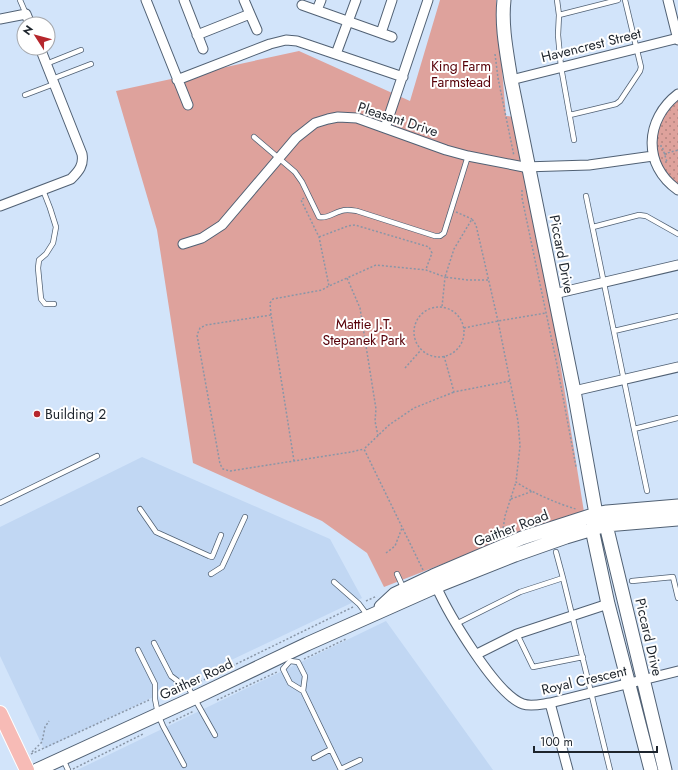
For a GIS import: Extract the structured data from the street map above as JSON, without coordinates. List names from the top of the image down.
{
  "streets": {
    "street": [
      "Havencrest Street",
      "Pleasant Drive",
      "Piccard Drive",
      "Gaither Road",
      "Royal Crescent"
    ]
  },
  "crossings": [
    ["Havencrest Street", "Piccard Drive"],
    ["Pleasant Drive", "Piccard Drive"],
    ["Piccard Drive", "Gaither Road"],
    ["Piccard Drive", "Royal Crescent"],
    ["Gaither Road", "Royal Crescent"]
  ],
  "parks": ["King Farm Farmstead", "Mattie J.T. Stepanek Park"],
  "places": ["Building 2"],
  "scale_bar": "100 m",
  "north": "top left"
}
